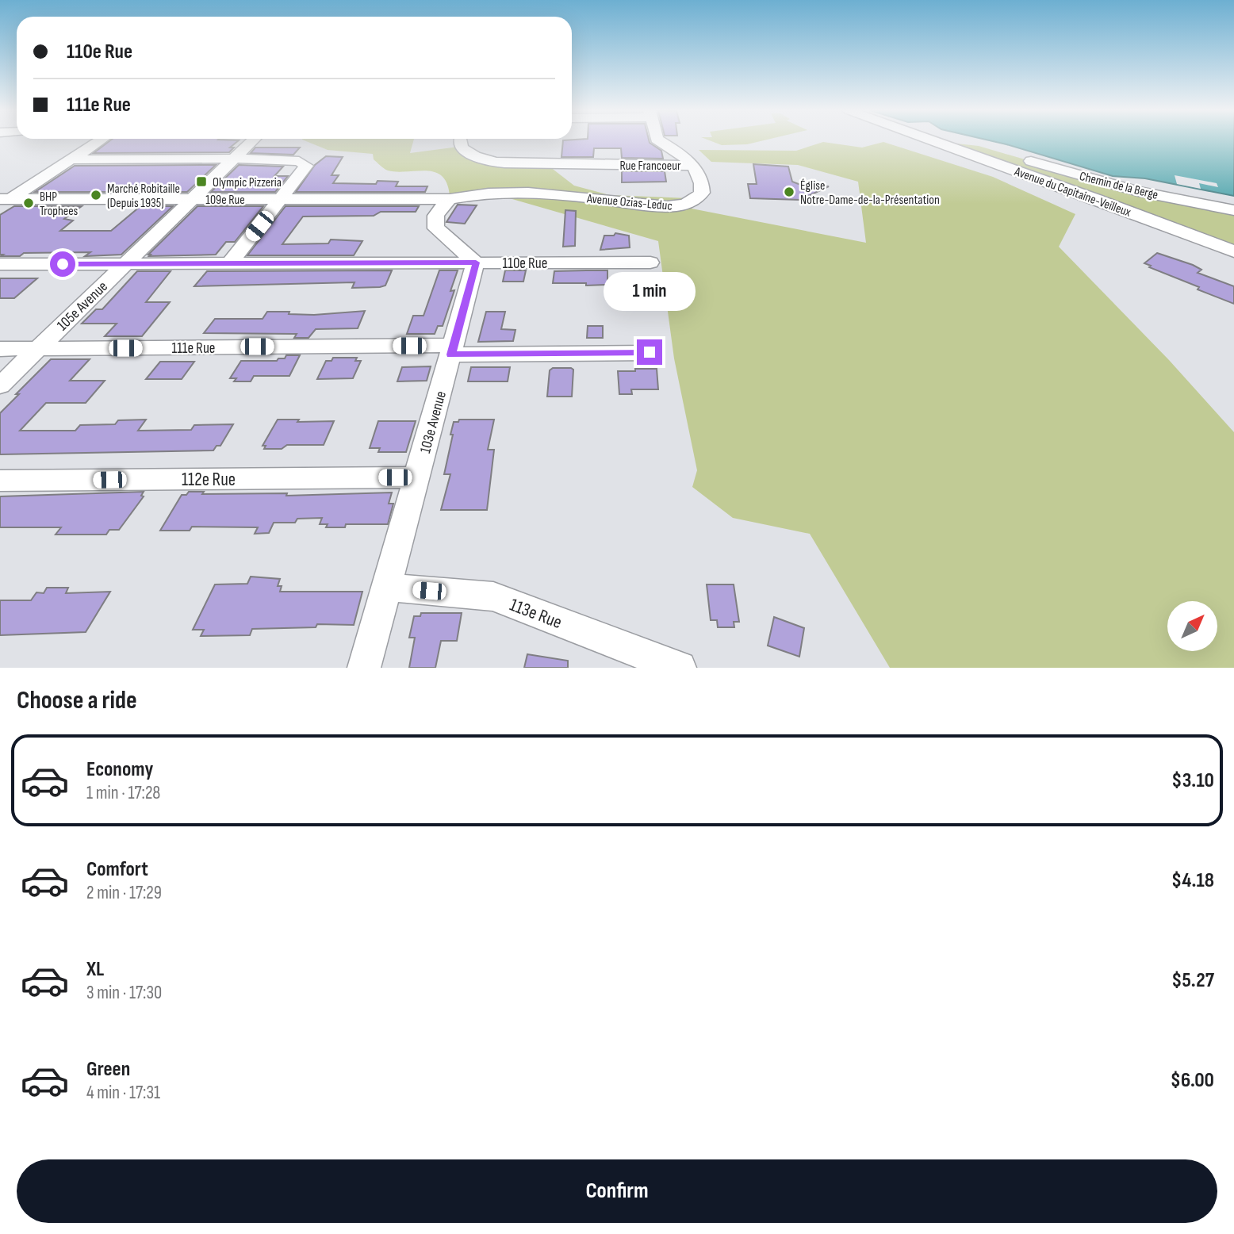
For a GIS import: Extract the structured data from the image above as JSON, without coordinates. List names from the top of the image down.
{
  "streets": {
    "street": [
      "Rue Francoeur",
      "Chemin de la Berge",
      "Avenue du Capitaine-Veilleux",
      "109e Rue",
      "Avenue Ozias-Leduc",
      "110e Rue",
      "105e Avenue",
      "111e Rue",
      "103e Avenue",
      "112e Rue",
      "113e Rue"
    ]
  },
  "crossings": [
    ["Rue Francoeur", "Avenue Ozias-Leduc"],
    ["Chemin de la Berge", "Avenue du Capitaine-Veilleux"],
    ["109e Rue", "Avenue Ozias-Leduc"],
    ["109e Rue", "105e Avenue"],
    ["110e Rue", "105e Avenue"],
    ["110e Rue", "103e Avenue"],
    ["105e Avenue", "111e Rue"],
    ["111e Rue", "103e Avenue"],
    ["103e Avenue", "112e Rue"],
    ["103e Avenue", "113e Rue"]
  ],
  "places": {
    "transit": ["Olympic Pizzeria"],
    "other": ["Église Notre-Dame-de-la-Présentation", "Marché Robitaille (Depuis 1935)", "BHP Trophees"]
  },
  "north": "top right",
  "page": {
    "banner": ["110e Rue", "111e Rue"],
    "bubble": "1 min",
    "heading": "Choose a ride",
    "list": [
      {
        "name": "Economy",
        "note": "1 min · 17:28",
        "value": "$3.10"
      },
      {
        "name": "Comfort",
        "note": "2 min · 17:29",
        "value": "$4.18"
      },
      {
        "name": "XL",
        "note": "3 min · 17:30",
        "value": "$5.27"
      },
      {
        "name": "Green",
        "note": "4 min · 17:31",
        "value": "$6.00"
      }
    ],
    "buttons": "Confirm"
  }
}
